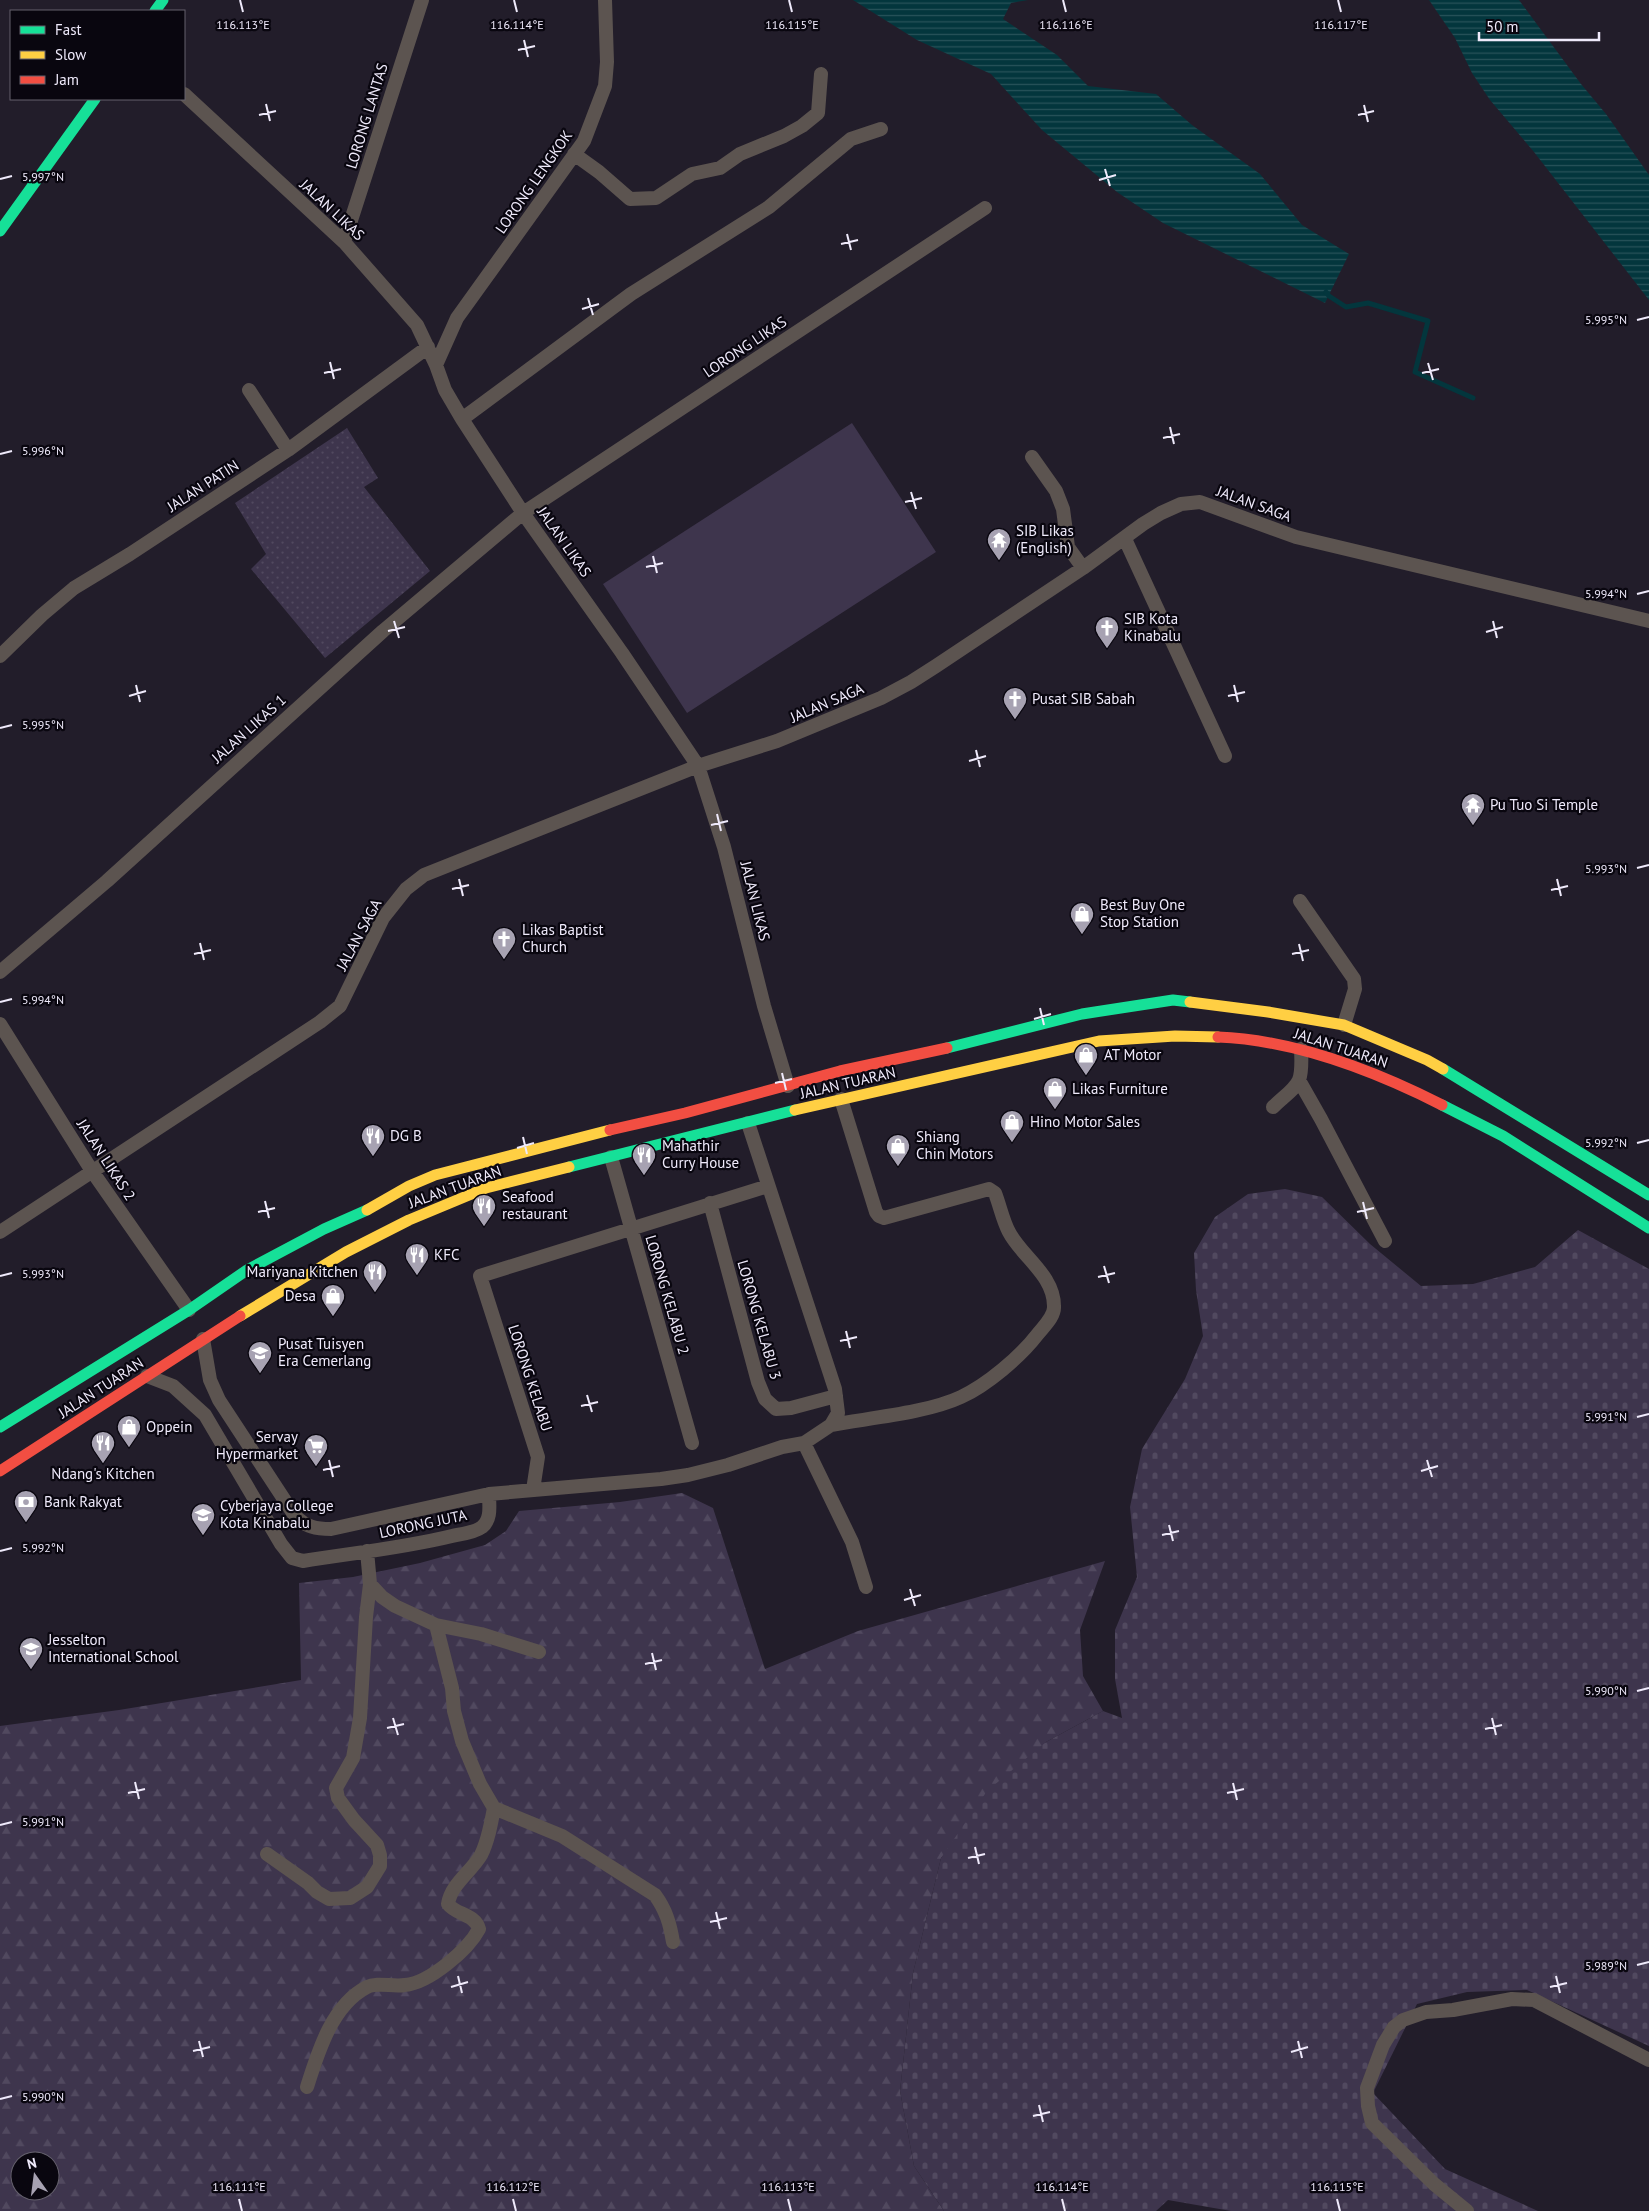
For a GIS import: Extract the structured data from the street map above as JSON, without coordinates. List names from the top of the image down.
{
  "streets": {
    "main road": ["JALAN TUARAN"],
    "street": [
      "LORONG LANTAS",
      "LORONG LENGKOK",
      "JALAN LIKAS",
      "LORONG LIKAS",
      "JALAN PATIN",
      "JALAN SAGA",
      "JALAN LIKAS 1",
      "JALAN LIKAS 2",
      "LORONG KELABU 2",
      "LORONG KELABU 3",
      "LORONG KELABU",
      "LORONG JUTA"
    ]
  },
  "crossings": [
    ["LORONG LANTAS", "JALAN LIKAS"],
    ["LORONG LENGKOK", "JALAN LIKAS"],
    ["JALAN LIKAS", "LORONG LIKAS"],
    ["JALAN LIKAS", "JALAN PATIN"],
    ["JALAN LIKAS", "JALAN SAGA"],
    ["JALAN LIKAS", "JALAN LIKAS 1"],
    ["JALAN LIKAS", "JALAN TUARAN"],
    ["LORONG LIKAS", "JALAN LIKAS 1"],
    ["JALAN SAGA", "JALAN LIKAS 2"],
    ["JALAN TUARAN", "JALAN LIKAS 2"],
    ["JALAN TUARAN", "LORONG KELABU 2"],
    ["JALAN TUARAN", "LORONG JUTA"],
    ["LORONG KELABU 2", "LORONG KELABU"]
  ],
  "places": {
    "temple": ["SIB Likas (English)", "Pu Tuo Si Temple"],
    "church": ["SIB Kota Kinabalu", "Pusat SIB Sabah", "Likas Baptist Church"],
    "shop": [
      "Best Buy One Stop Station",
      "AT Motor",
      "Likas Furniture",
      "Hino Motor Sales",
      "Shiang Chin Motors",
      "Desa",
      "Oppein"
    ],
    "restaurant": [
      "DG B",
      "Mahathir Curry House",
      "Seafood restaurant",
      "KFC",
      "Mariyana Kitchen",
      "Ndang's Kitchen"
    ],
    "school or university": ["Pusat Tuisyen Era Cemerlang", "Cyberjaya College Kota Kinabalu", "Jesselton International School"],
    "supermarket": ["Servay Hypermarket"],
    "bank": ["Bank Rakyat"]
  },
  "legend": ["Fast", "Slow", "Jam"],
  "scale_bar": "50 m",
  "north": "top",
  "coordinates": [
    "116.113°E",
    "116.114°E",
    "116.115°E",
    "116.116°E",
    "116.117°E",
    "5.997°N",
    "5.995°N",
    "5.996°N",
    "5.994°N",
    "5.993°N",
    "5.992°N",
    "5.991°N",
    "5.990°N",
    "5.989°N",
    "116.111°E",
    "116.112°E"
  ]
}
